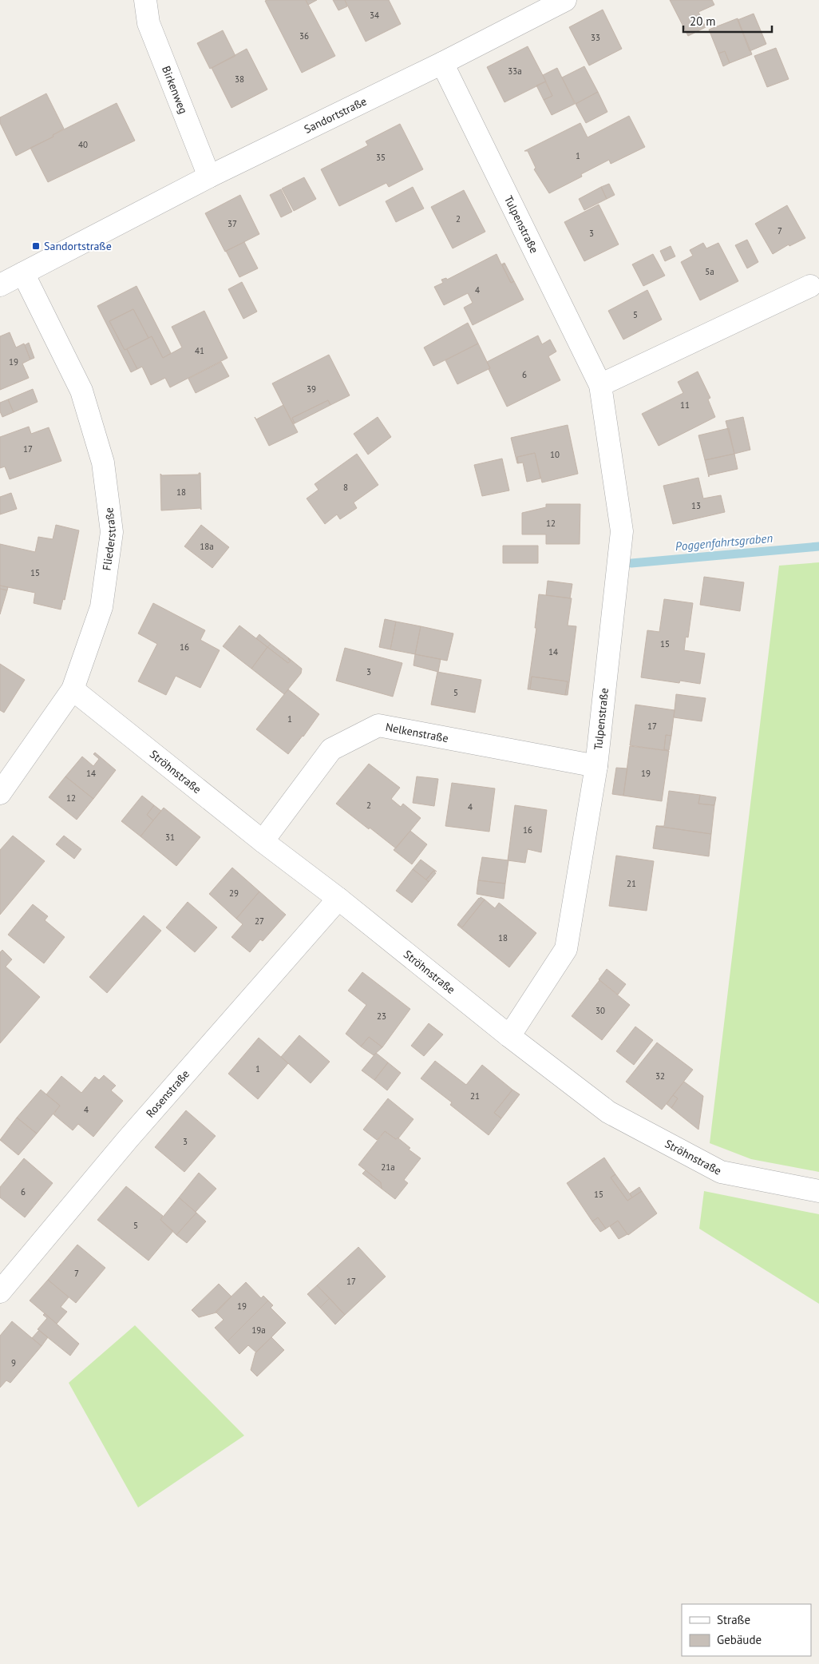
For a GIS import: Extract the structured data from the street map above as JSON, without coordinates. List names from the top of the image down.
{
  "streets": {
    "street": [
      "Birkenweg",
      "Sandortstraße",
      "Tulpenstraße",
      "Fliederstraße",
      "Nelkenstraße",
      "Ströhnstraße",
      "Rosenstraße"
    ]
  },
  "crossings": [
    ["Birkenweg", "Sandortstraße"],
    ["Sandortstraße", "Tulpenstraße"],
    ["Sandortstraße", "Fliederstraße"],
    ["Tulpenstraße", "Nelkenstraße"],
    ["Tulpenstraße", "Ströhnstraße"],
    ["Fliederstraße", "Ströhnstraße"],
    ["Nelkenstraße", "Ströhnstraße"],
    ["Ströhnstraße", "Rosenstraße"]
  ],
  "water": ["Poggenfahrtsgraben"],
  "places": {
    "transit": ["Sandortstraße"]
  },
  "house_numbers": [
    "34",
    "36",
    "33",
    "33a",
    "38",
    "40",
    "1",
    "35",
    "2",
    "37",
    "7",
    "3",
    "5a",
    "4",
    "5",
    "41",
    "19",
    "6",
    "39",
    "11",
    "17",
    "10",
    "8",
    "18",
    "13",
    "12",
    "18a",
    "15",
    "15",
    "16",
    "14",
    "3",
    "5",
    "1",
    "17",
    "14",
    "19",
    "12",
    "2",
    "4",
    "16",
    "31",
    "21",
    "29",
    "27",
    "18",
    "30",
    "23",
    "1",
    "32",
    "21",
    "4",
    "3",
    "21a",
    "6",
    "15",
    "5",
    "7",
    "17",
    "19",
    "19a",
    "9"
  ],
  "legend": ["Straße", "Gebäude"],
  "scale_bar": "20 m"
}
